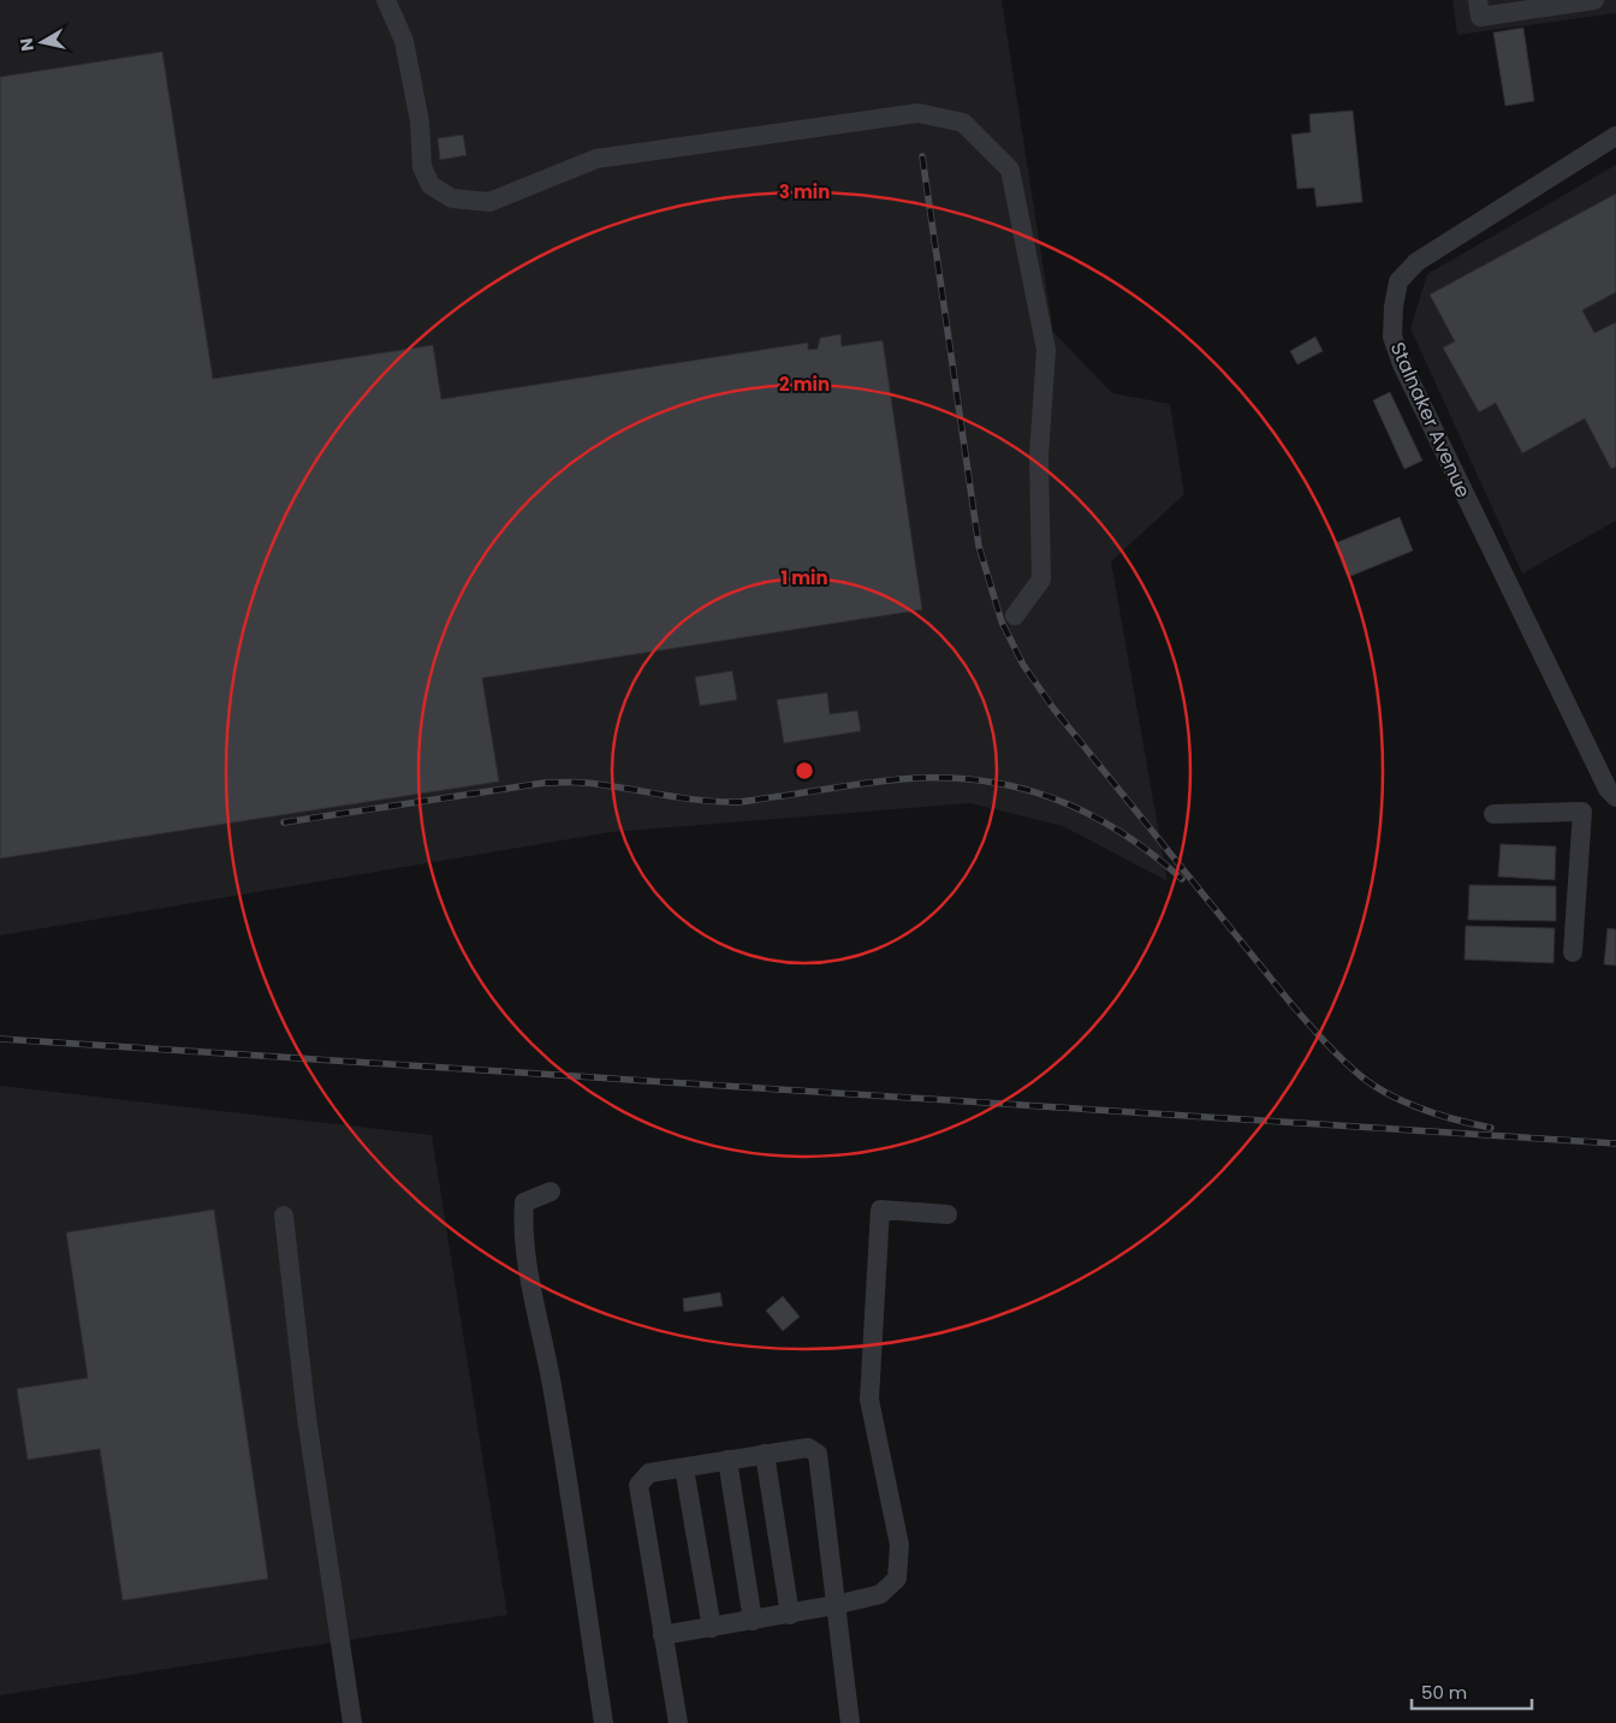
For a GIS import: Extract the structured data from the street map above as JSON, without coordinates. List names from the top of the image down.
{
  "streets": {
    "street": ["Stalnaker Avenue"]
  },
  "scale_bar": "50 m",
  "north": "left",
  "rings": ["3 min", "2 min", "1 min"]
}
